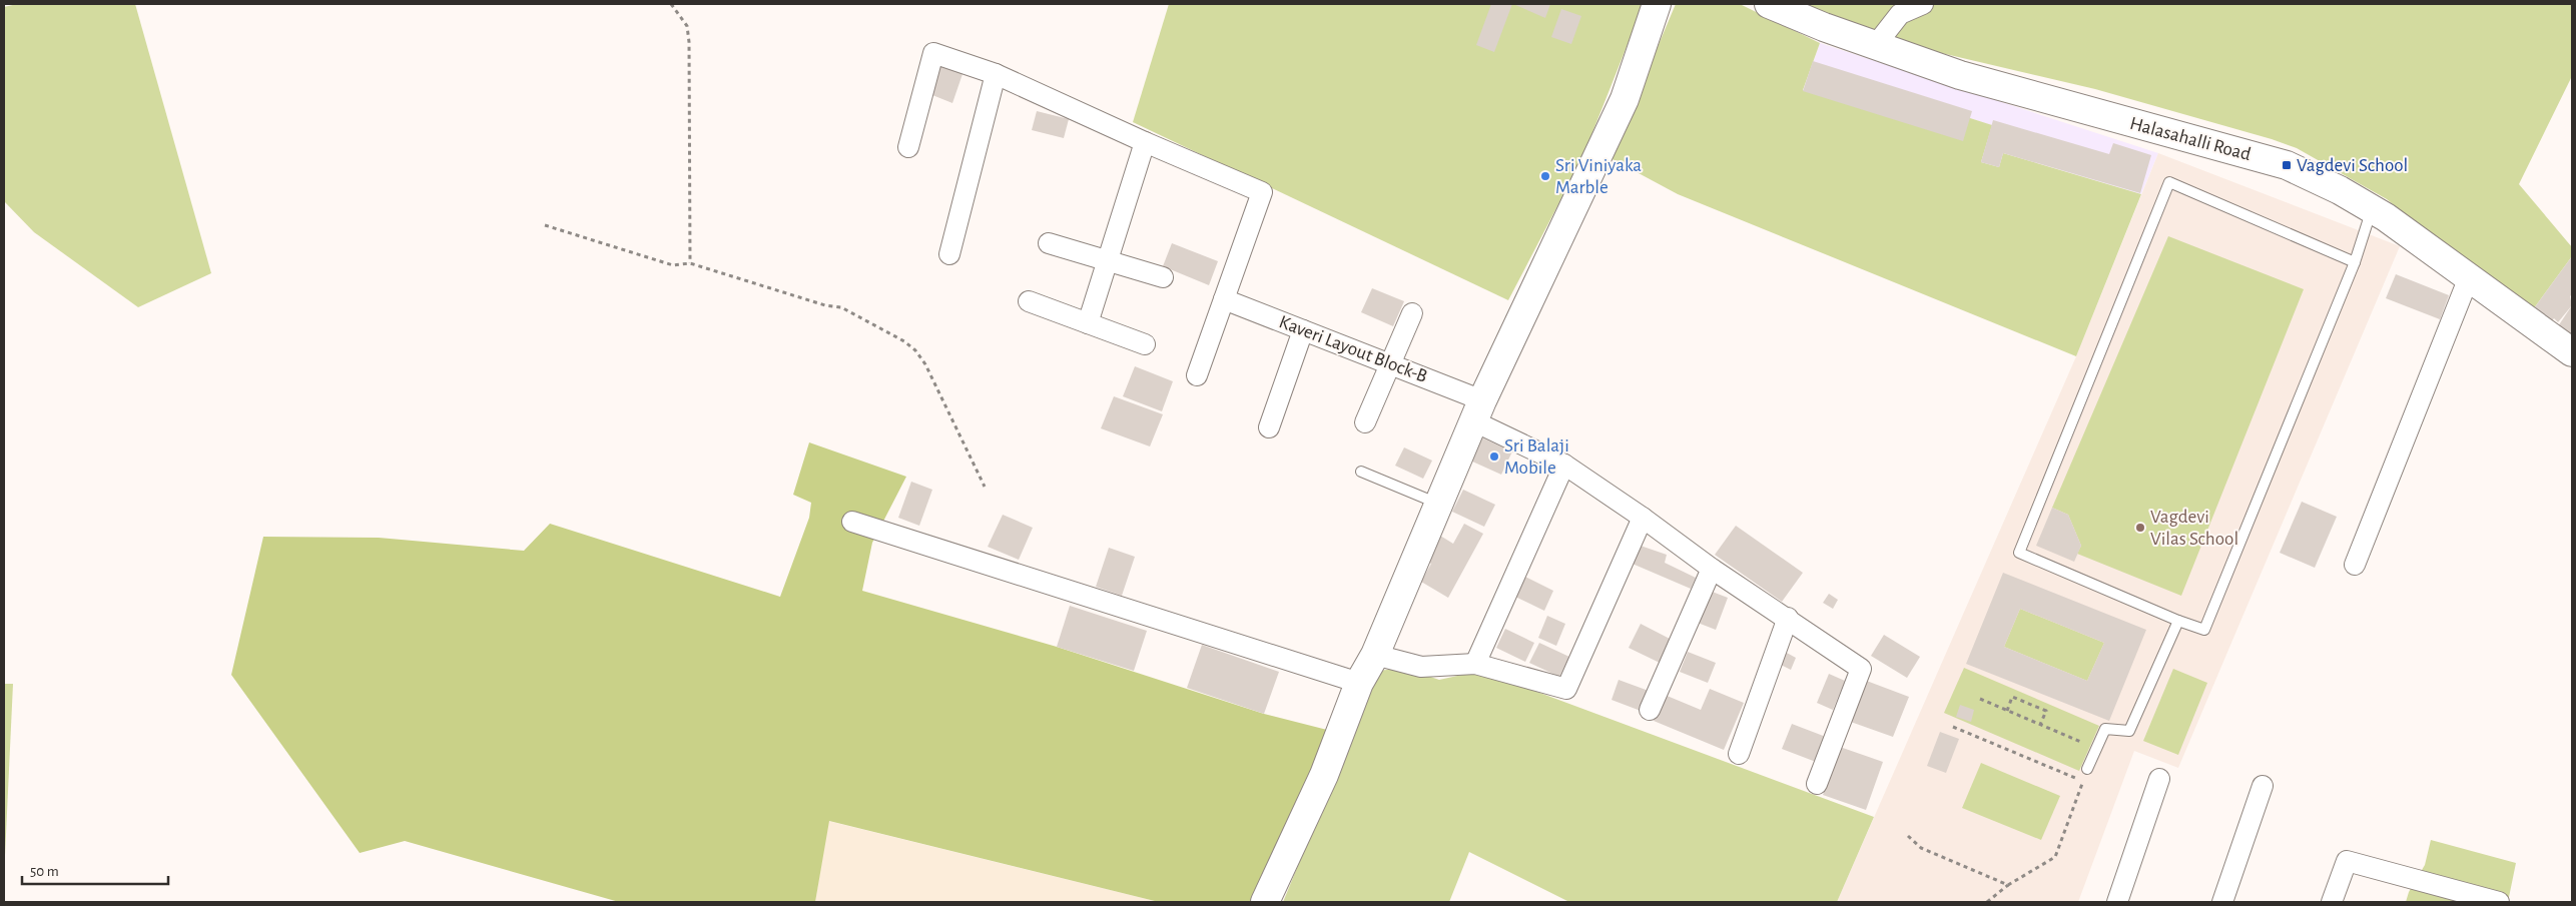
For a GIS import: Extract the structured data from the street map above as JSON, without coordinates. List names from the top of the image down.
{
  "streets": {
    "street": ["Halasahalli Road", "Kaveri Layout Block-B"]
  },
  "places": {
    "transit": ["Vagdevi School"],
    "other": ["Sri Viniyaka Marble", "Sri Balaji Mobile", "Vagdevi Vilas School"]
  },
  "scale_bar": "50 m"
}
